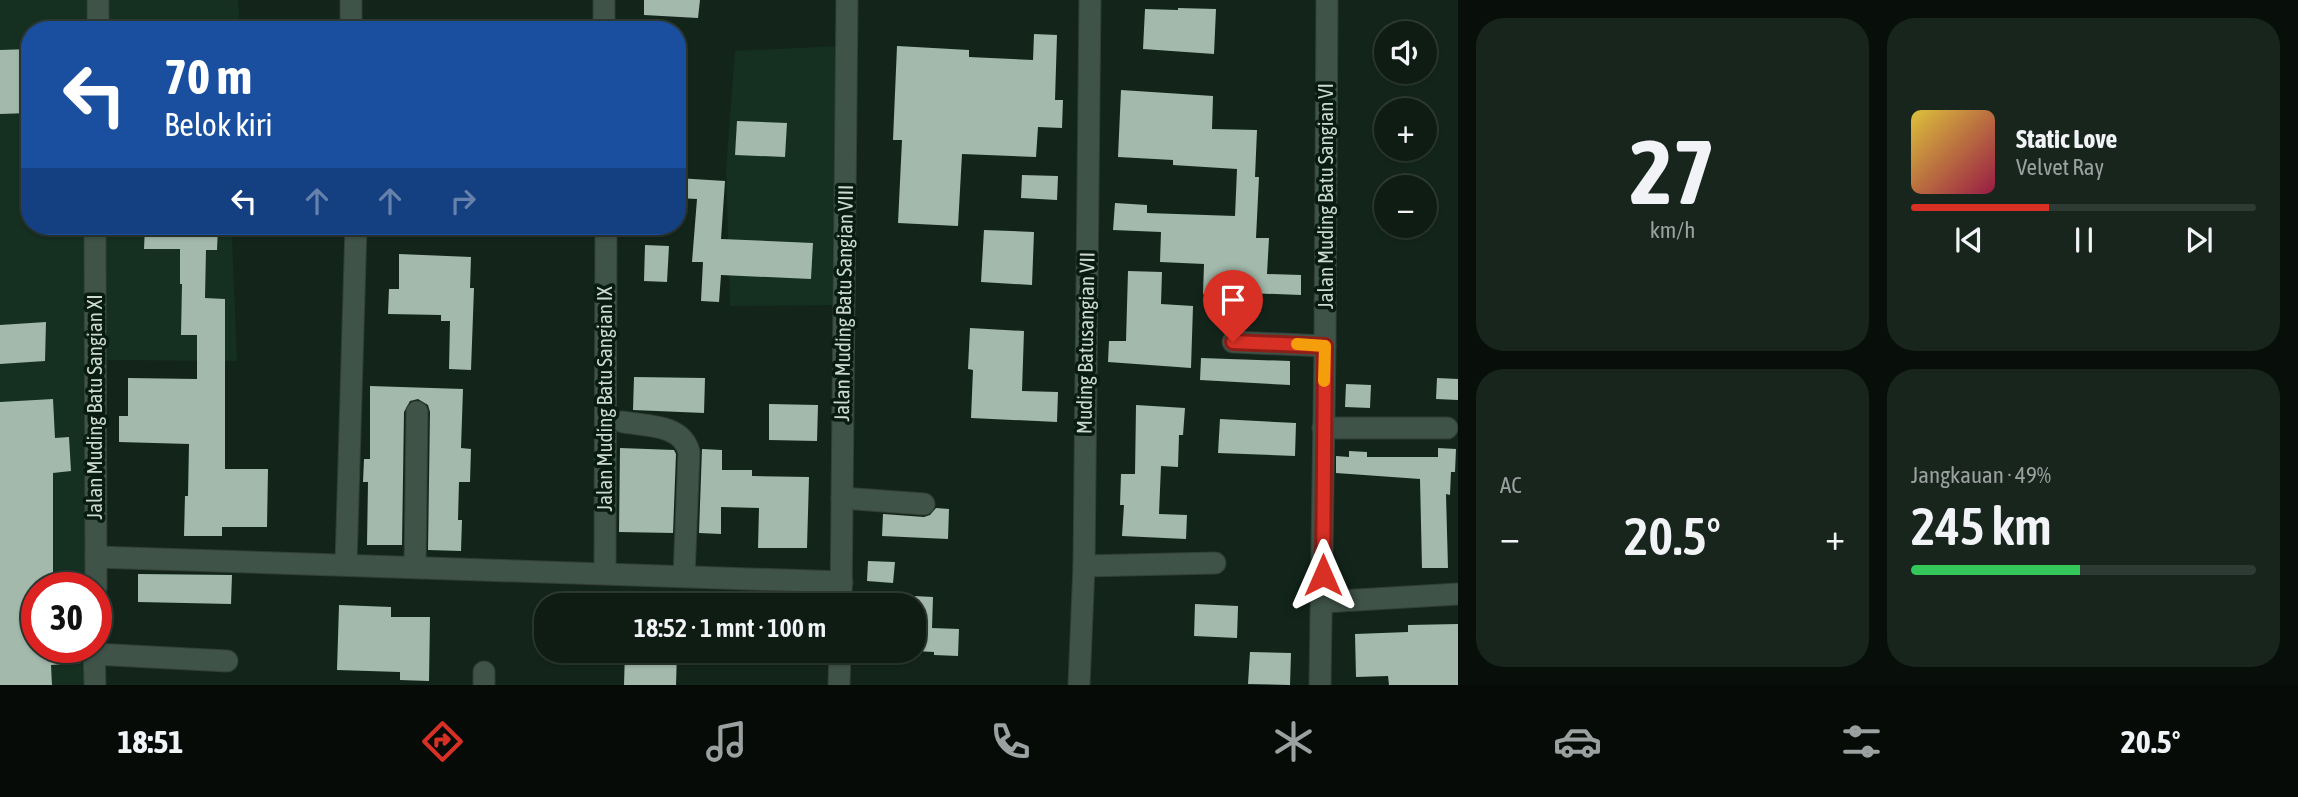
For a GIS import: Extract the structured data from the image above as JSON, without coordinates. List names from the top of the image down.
{
  "streets": {
    "street": [
      "Jalan Muding Batu Sangian VI",
      "Jalan Muding Batu Sangian VIII",
      "Muding Batusangian VII",
      "Jalan Muding Batu Sangian IX",
      "Jalan Muding Batu Sangian XI"
    ]
  },
  "page": {
    "tile": [
      ["27", "km/h"],
      "AC",
      ["Jangkauan · 49%", "245 km"]
    ],
    "map_buttons": ["+", "−"],
    "turn": ["70 m", "Belok kiri"],
    "song": ["Static Love", "Velvet Ray"],
    "heat": ["−", "20.5°", "+"],
    "limit": "30",
    "trip": "18:52 · 1 mnt · 100 m",
    "tabs": ["18:51", "20.5°"]
  }
}
